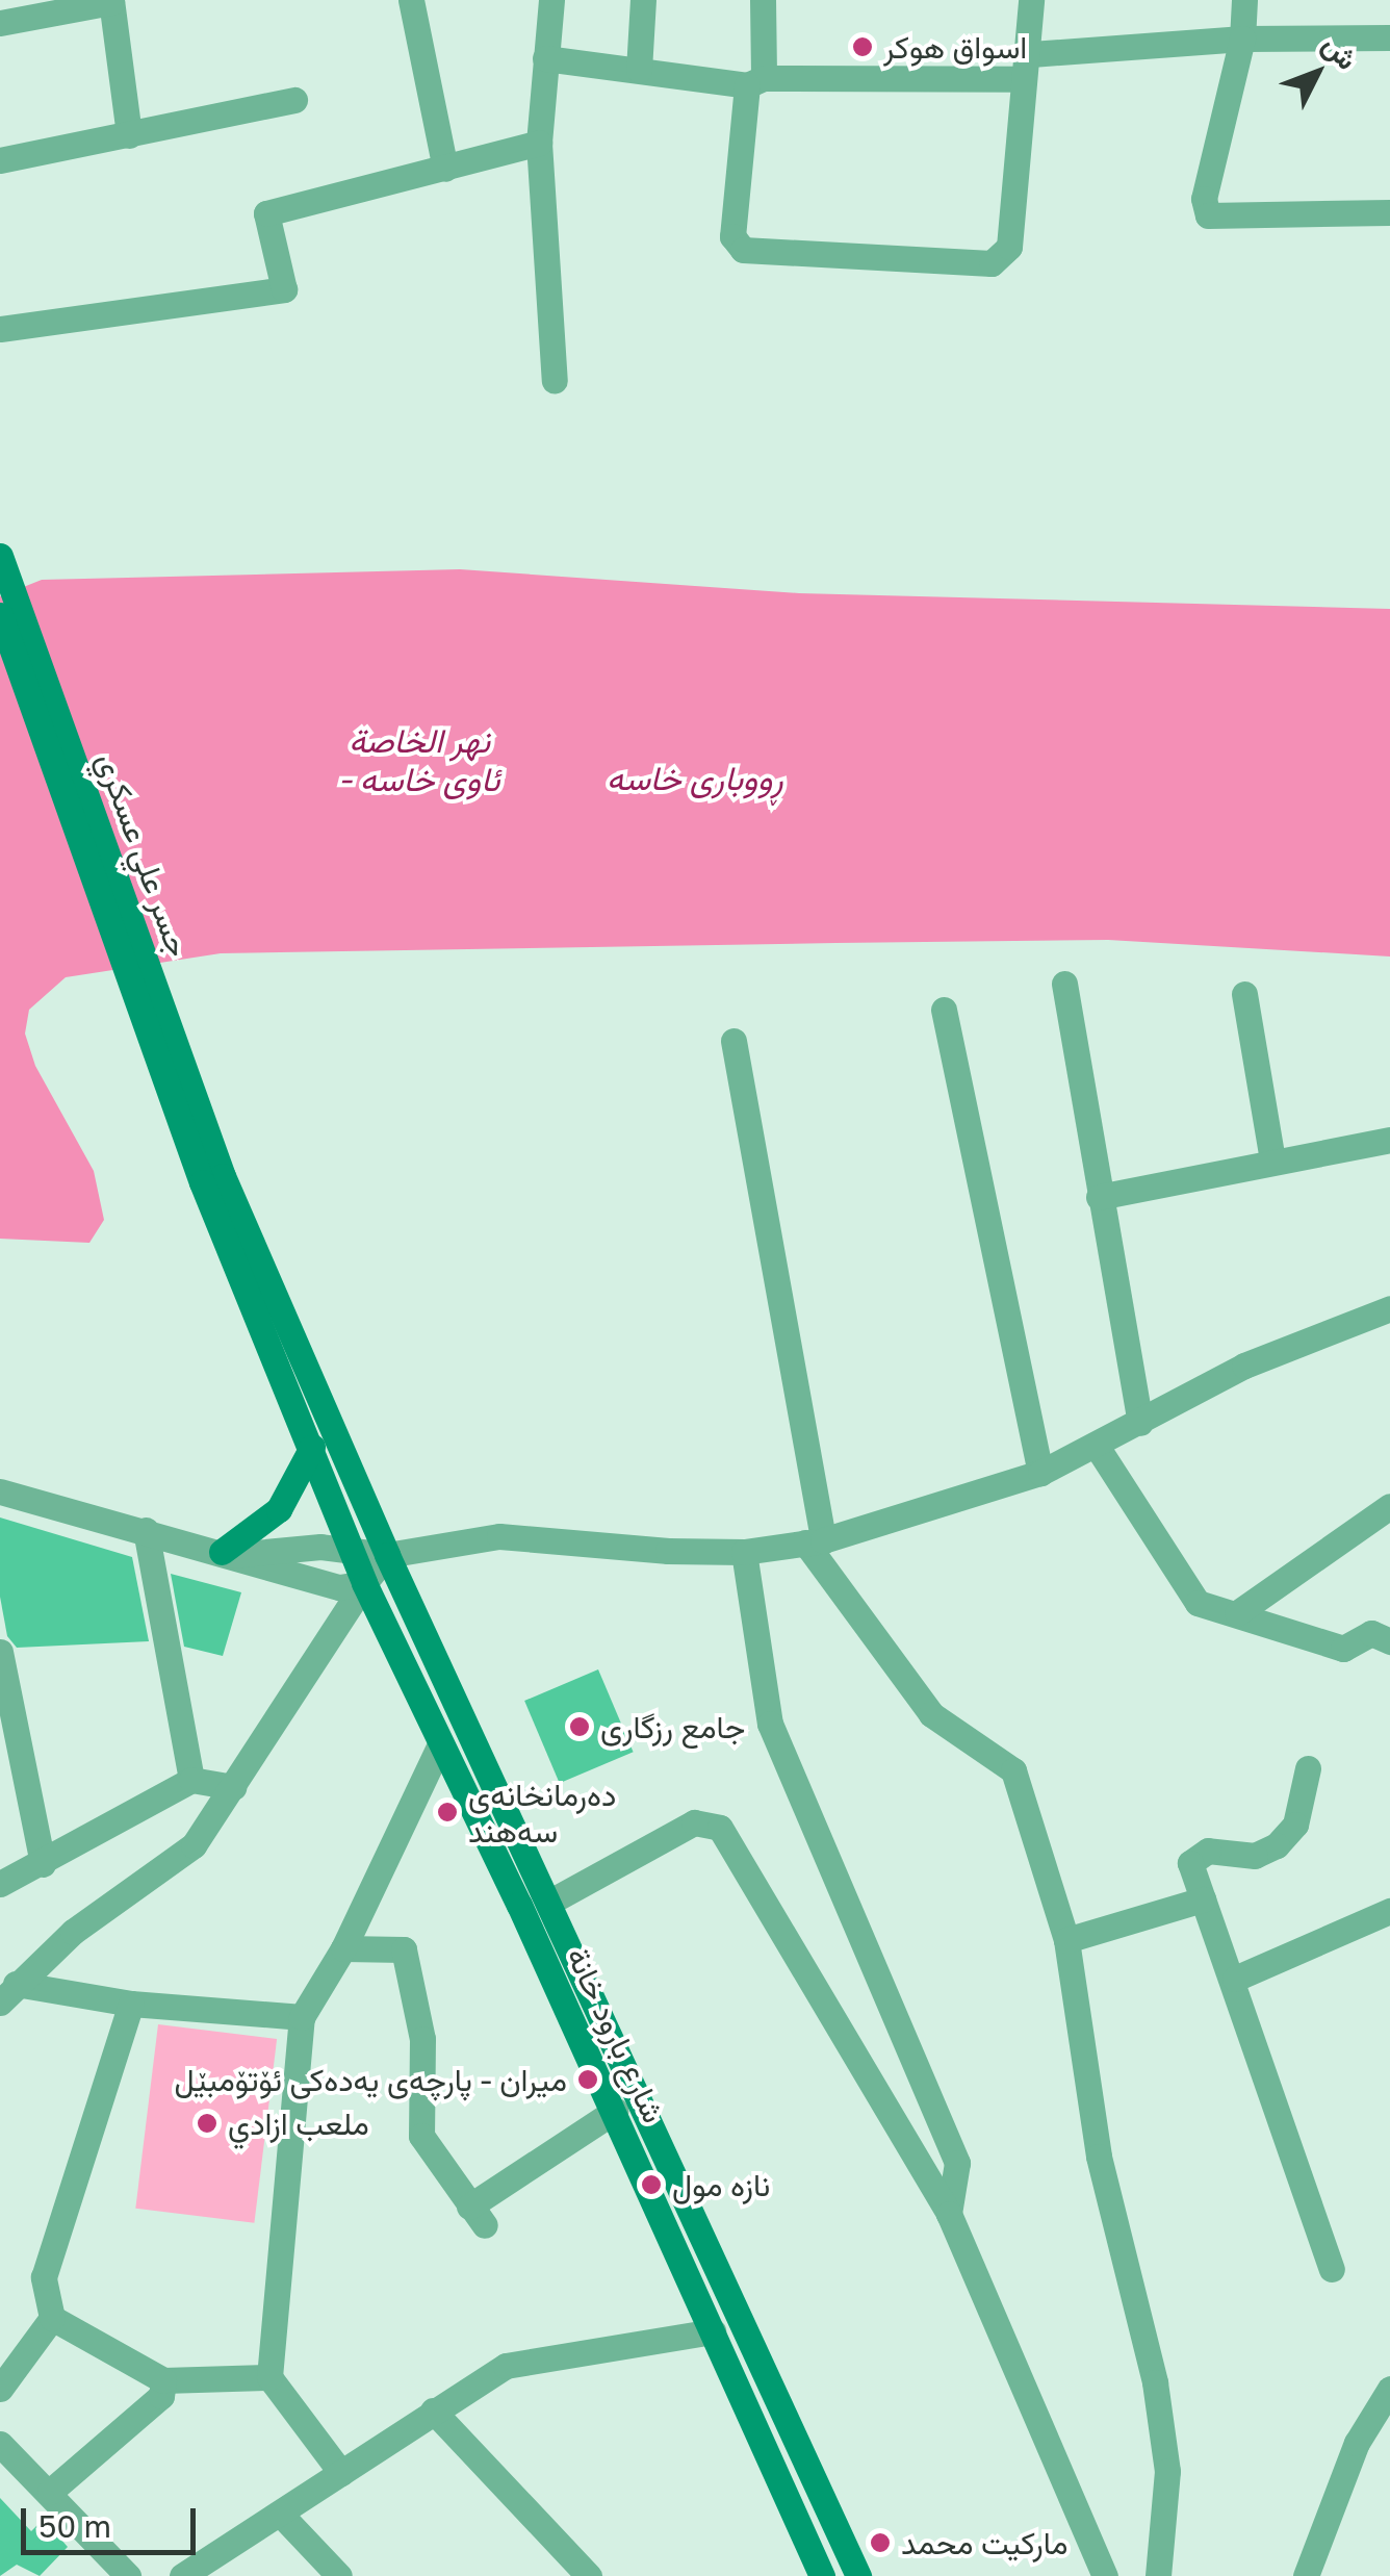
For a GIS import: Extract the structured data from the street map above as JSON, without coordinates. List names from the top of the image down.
{
  "streets": {
    "main road": ["جسر علي عسكري", "شارع بارود خانة"]
  },
  "crossings": [
    ["جسر علي عسكري", "شارع بارود خانة"]
  ],
  "water": ["نهر الخاصة - ئاوی خاسە", "ڕووباری خاسە"],
  "places": [
    "اسواق هوكر",
    "جامع رزگاری",
    "دەرمانخانەی سەهند",
    "میران - پارچەی یەدەکی ئۆتۆمبێل",
    "ملعب ازادي",
    "نازه مول",
    "ماركيت محمد"
  ],
  "scale_bar": "50 m",
  "north": "top right"
}
